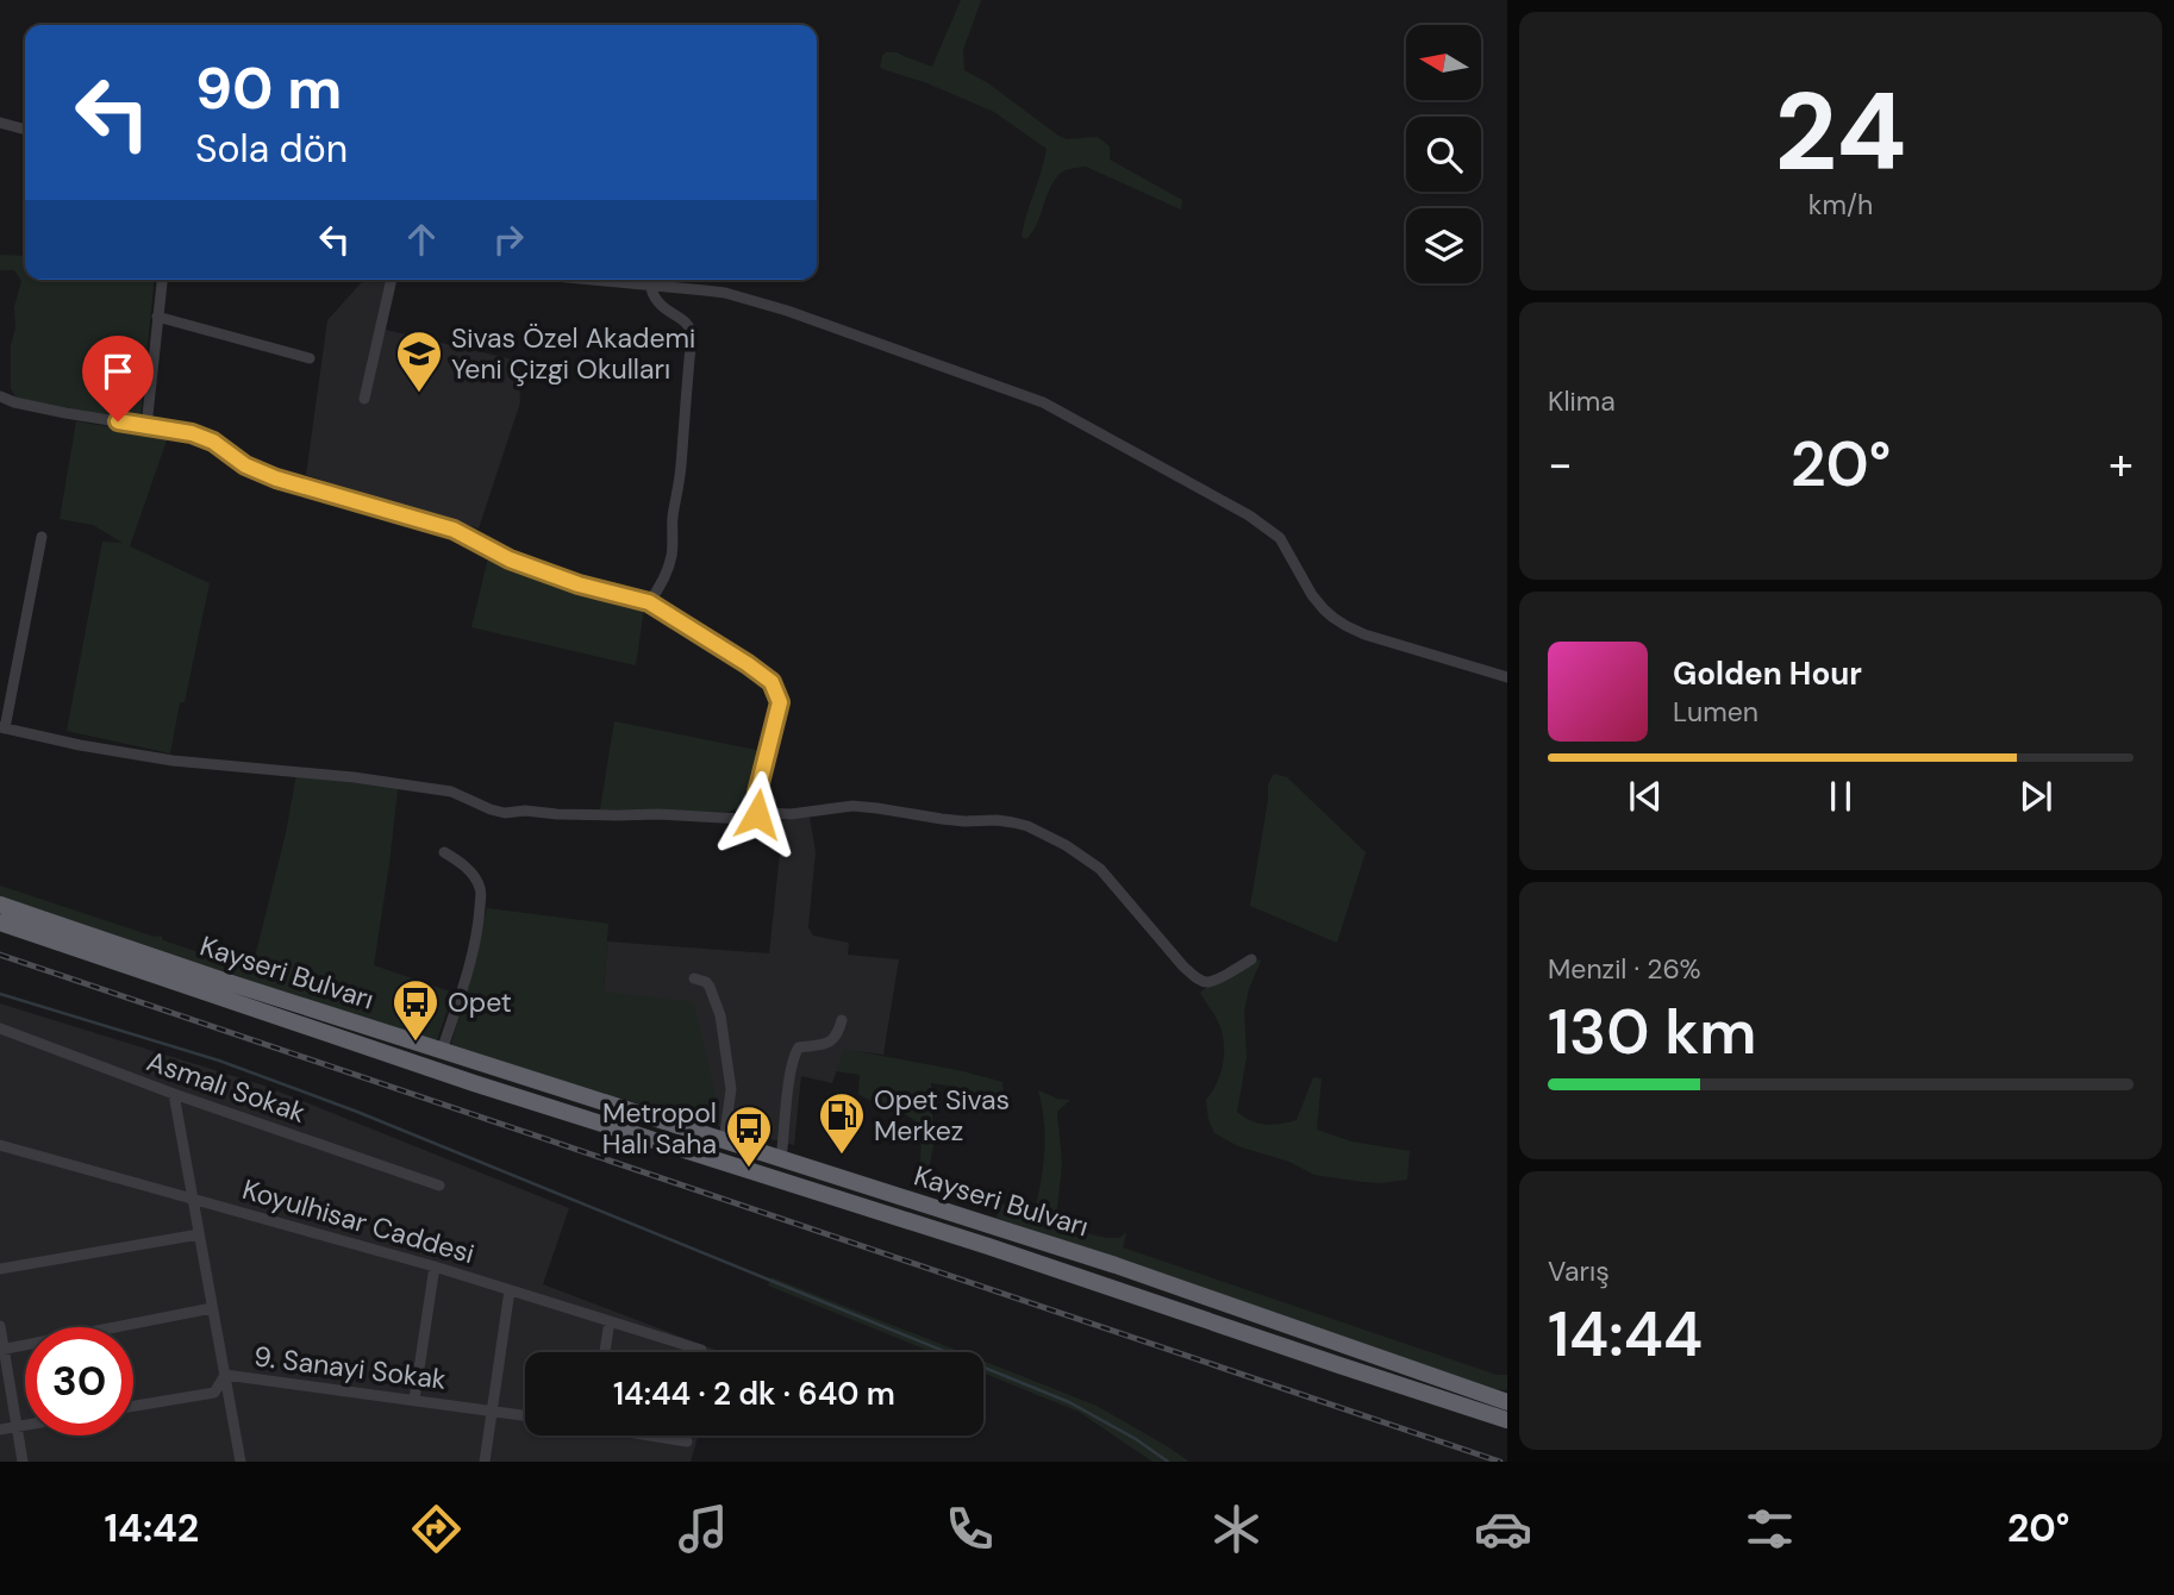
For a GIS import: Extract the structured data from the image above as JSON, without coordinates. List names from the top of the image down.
{
  "streets": {
    "highway": ["Kayseri Bulvarı"],
    "street": ["Asmalı Sokak", "Koyulhisar Caddesi", "9. Sanayi Sokak"]
  },
  "places": {
    "school or university": ["Sivas Özel Akademi Yeni Çizgi Okulları"],
    "bus stop": ["Opet", "Metropol Halı Saha"],
    "fuel station": ["Opet Sivas Merkez"]
  },
  "north": "left",
  "page": {
    "tile": [
      ["24", "km/h"],
      "Klima",
      ["Menzil · 26%", "130 km"],
      ["Varış", "14:44"]
    ],
    "turn": ["90 m", "Sola dön"],
    "heat": ["−", "20°", "+"],
    "song": ["Golden Hour", "Lumen"],
    "limit": "30",
    "trip": "14:44 · 2 dk · 640 m",
    "tabs": ["14:42", "20°"]
  }
}
